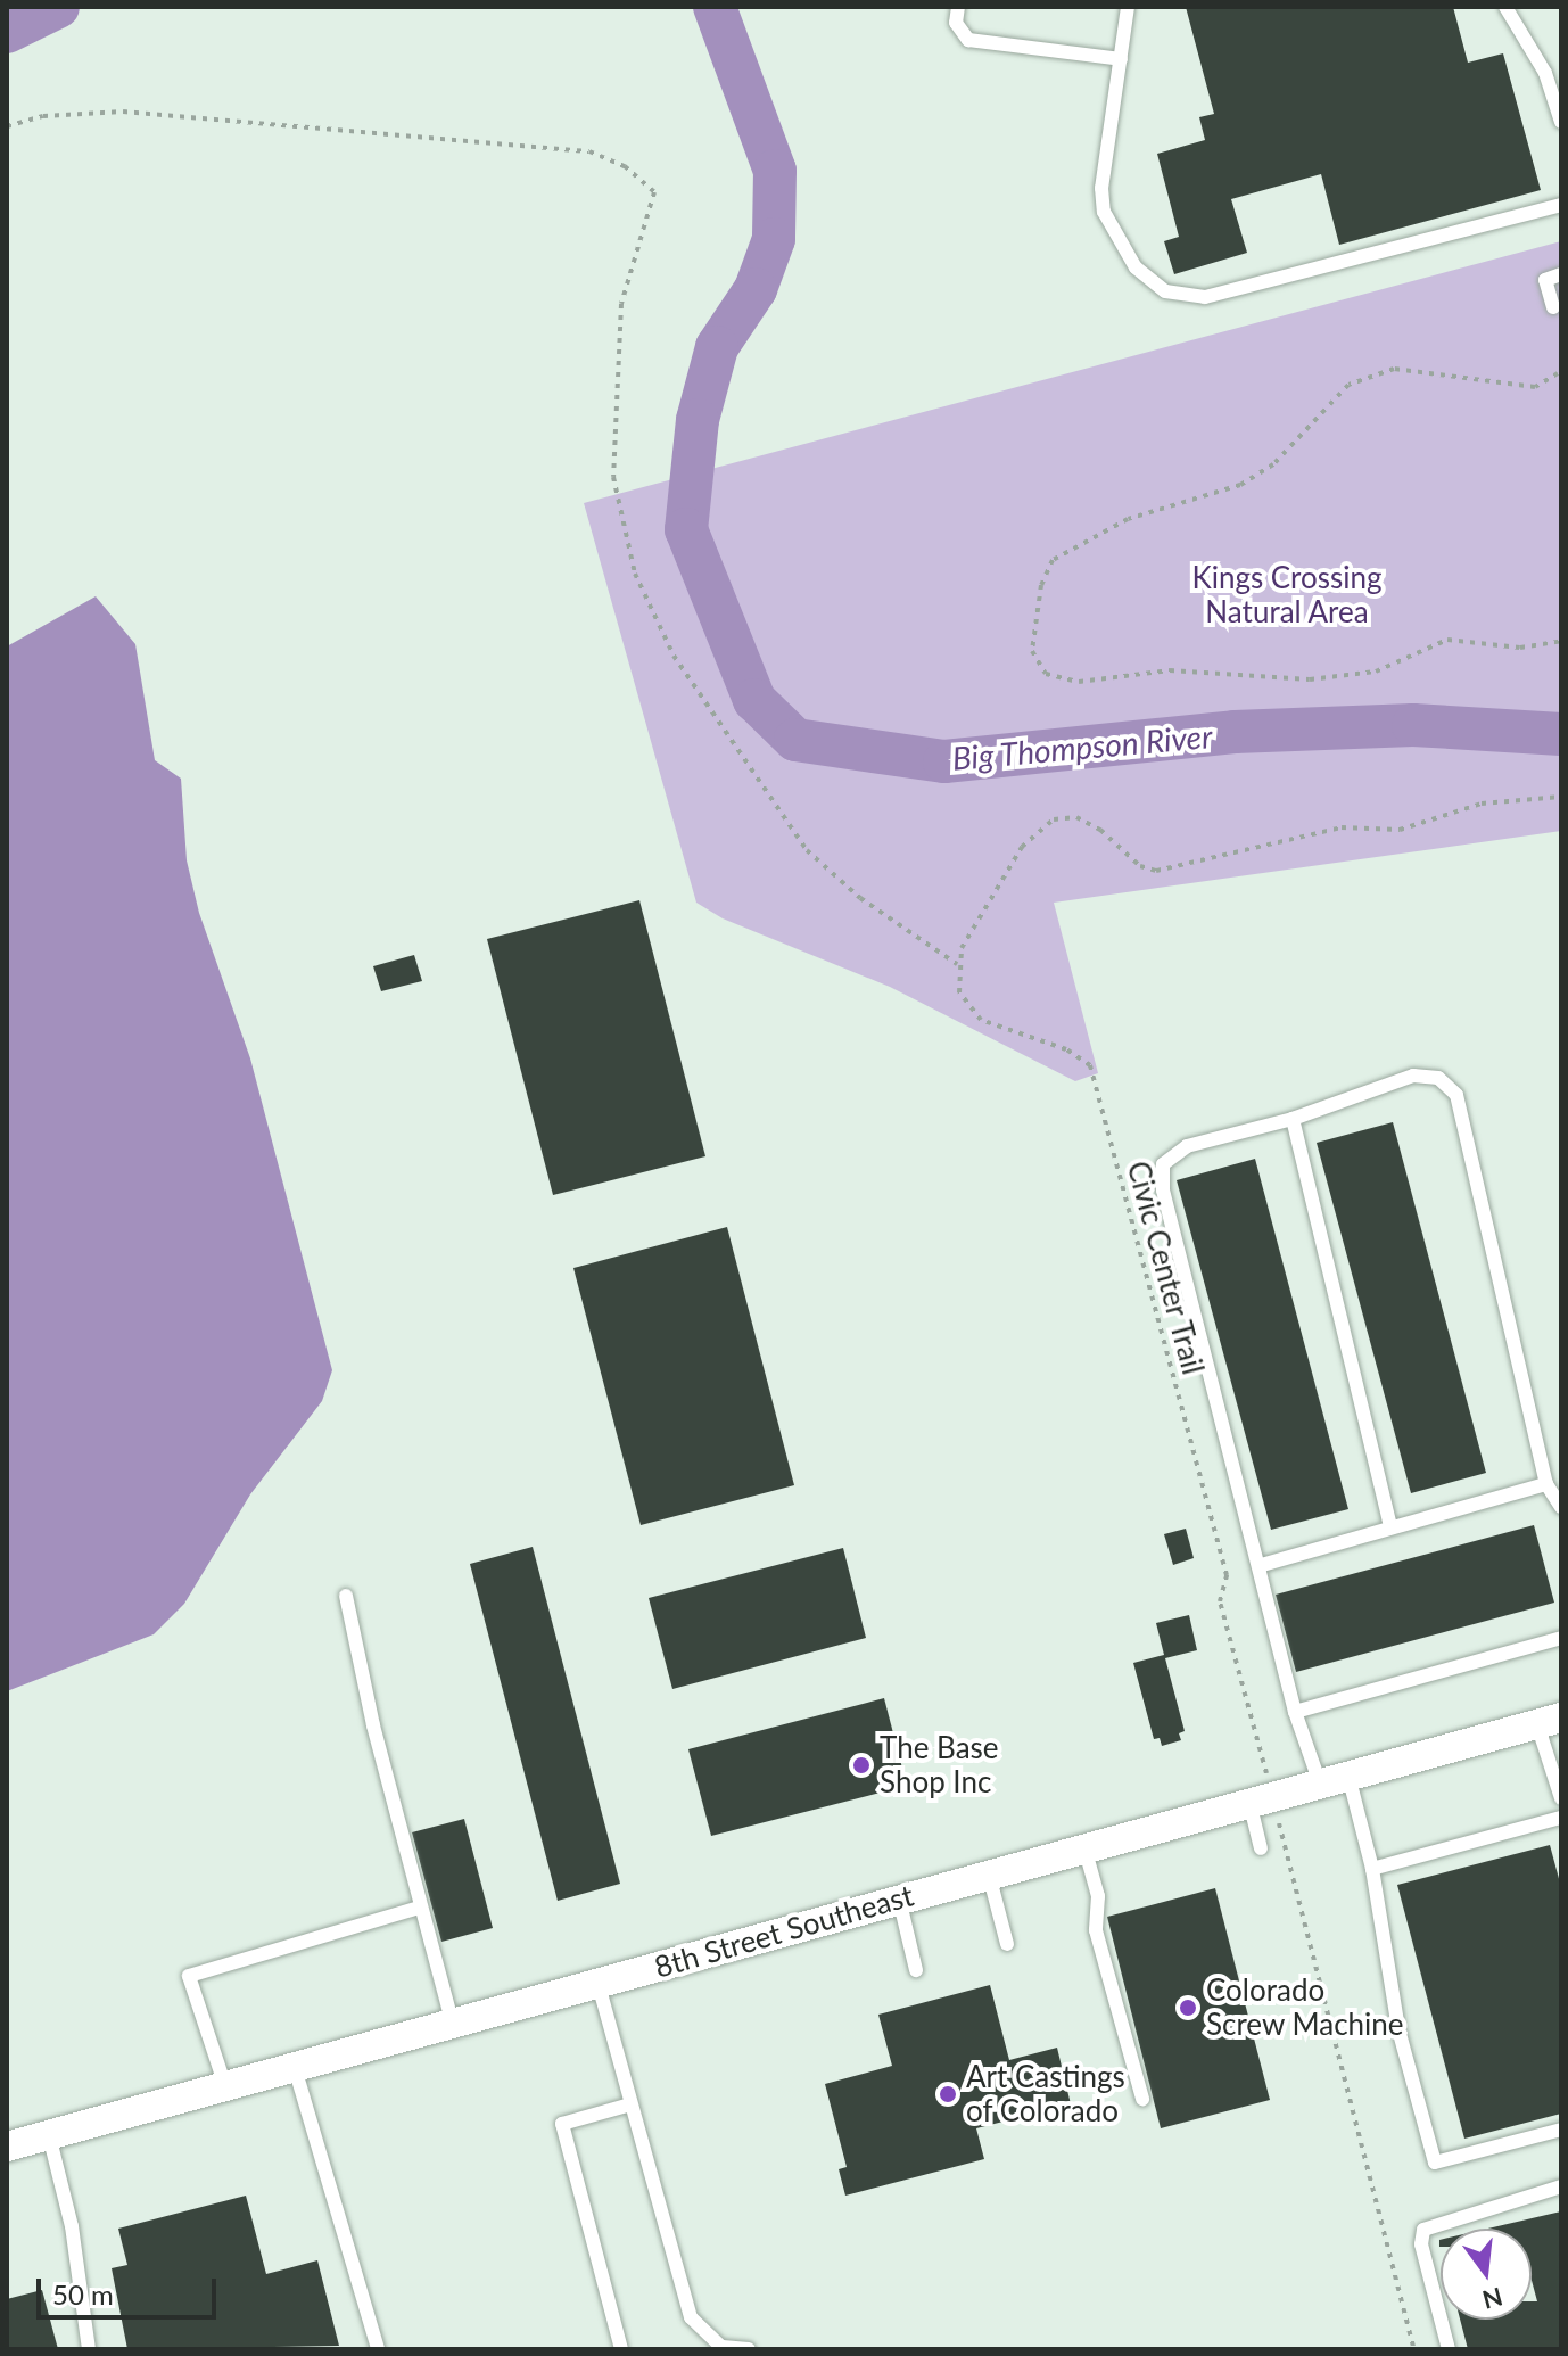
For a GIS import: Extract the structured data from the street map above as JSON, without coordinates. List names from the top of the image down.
{
  "streets": {
    "street": ["8th Street Southeast"],
    "path": ["Civic Center Trail"]
  },
  "crossings": [
    ["Civic Center Trail", "8th Street Southeast"]
  ],
  "water": ["Big Thompson River"],
  "parks": ["Kings Crossing Natural Area"],
  "places": ["The Base Shop Inc", "Colorado Screw Machine", "Art Castings of Colorado"],
  "scale_bar": "50 m",
  "north": "bottom"
}
